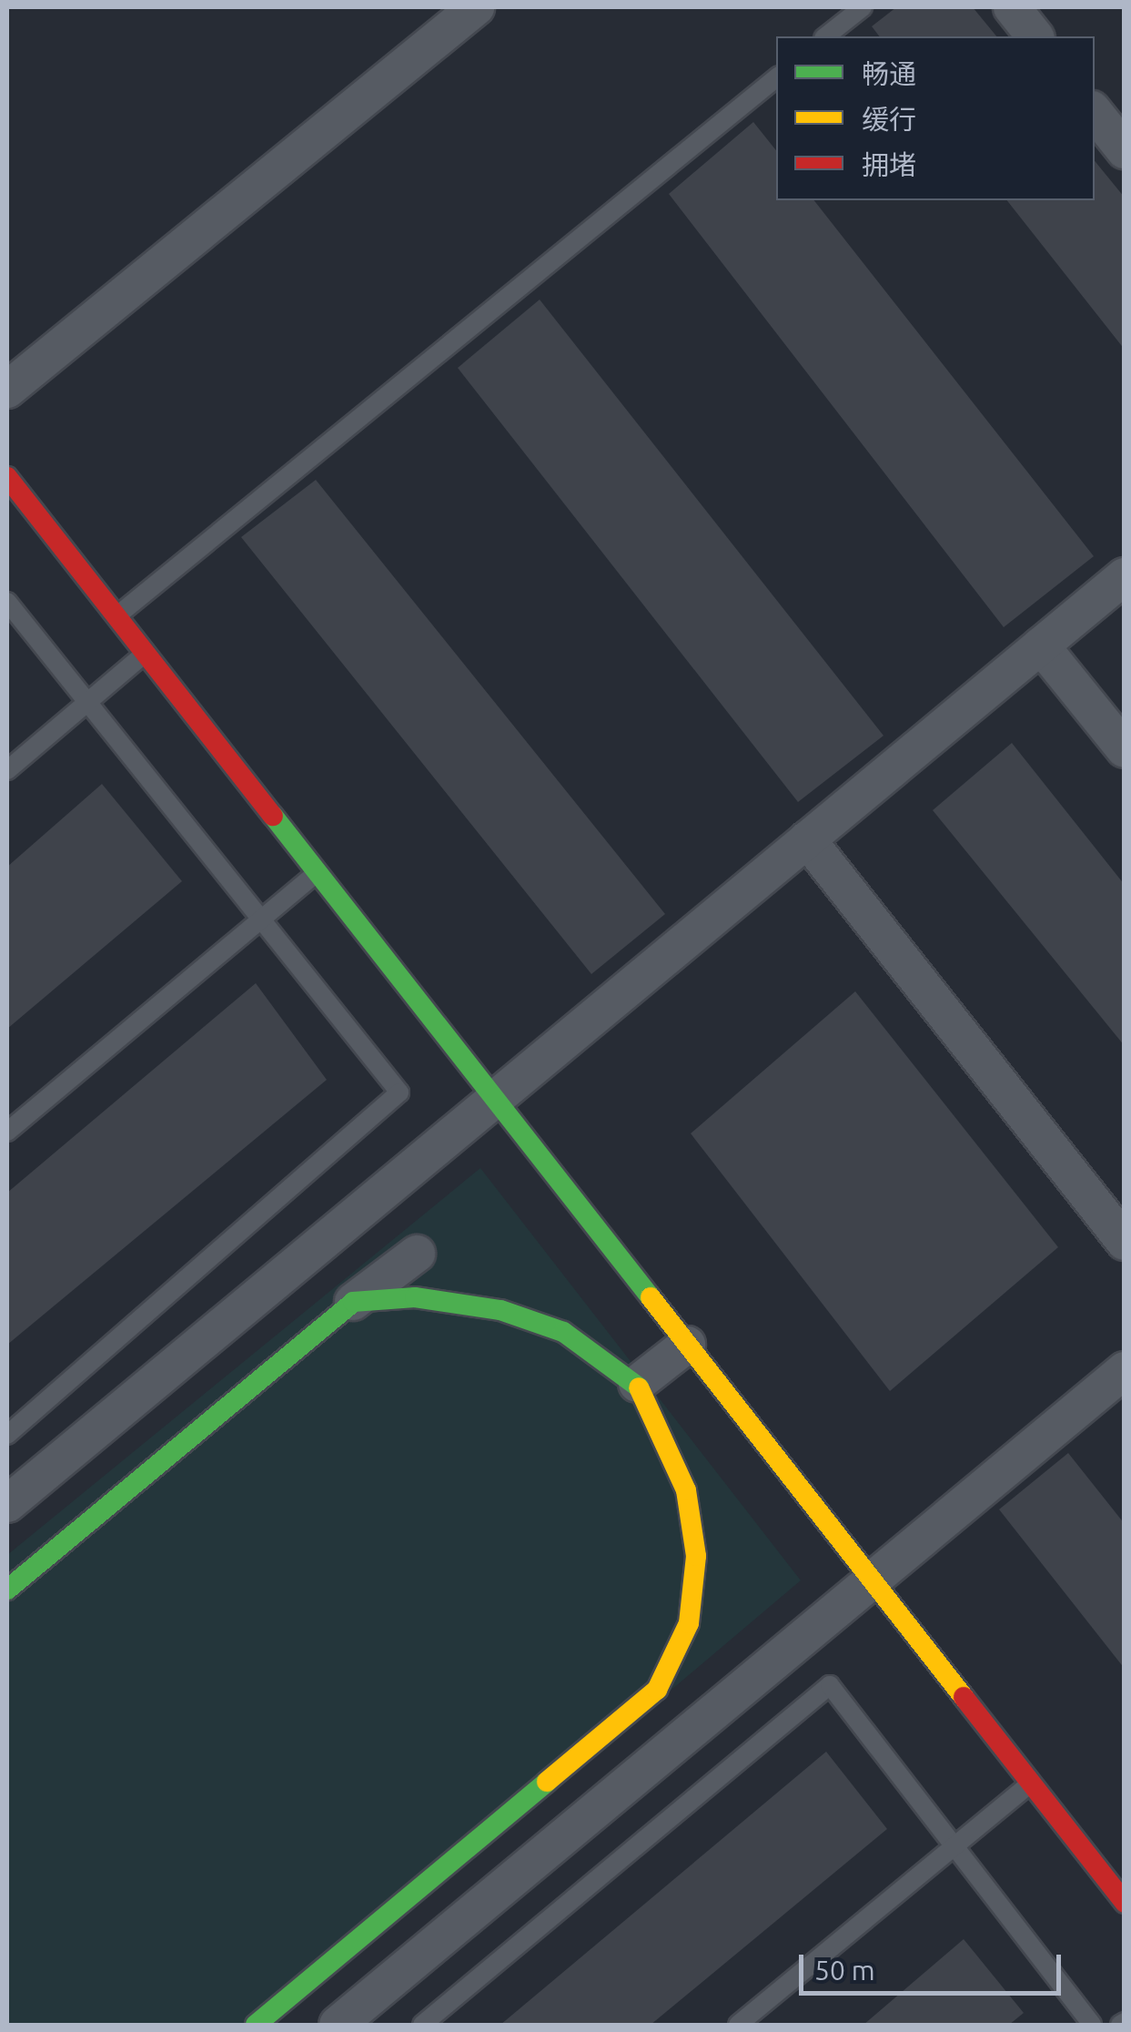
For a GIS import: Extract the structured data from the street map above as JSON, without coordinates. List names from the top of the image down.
{
  "legend": ["畅通", "缓行", "拥堵"],
  "scale_bar": "50 m"
}
